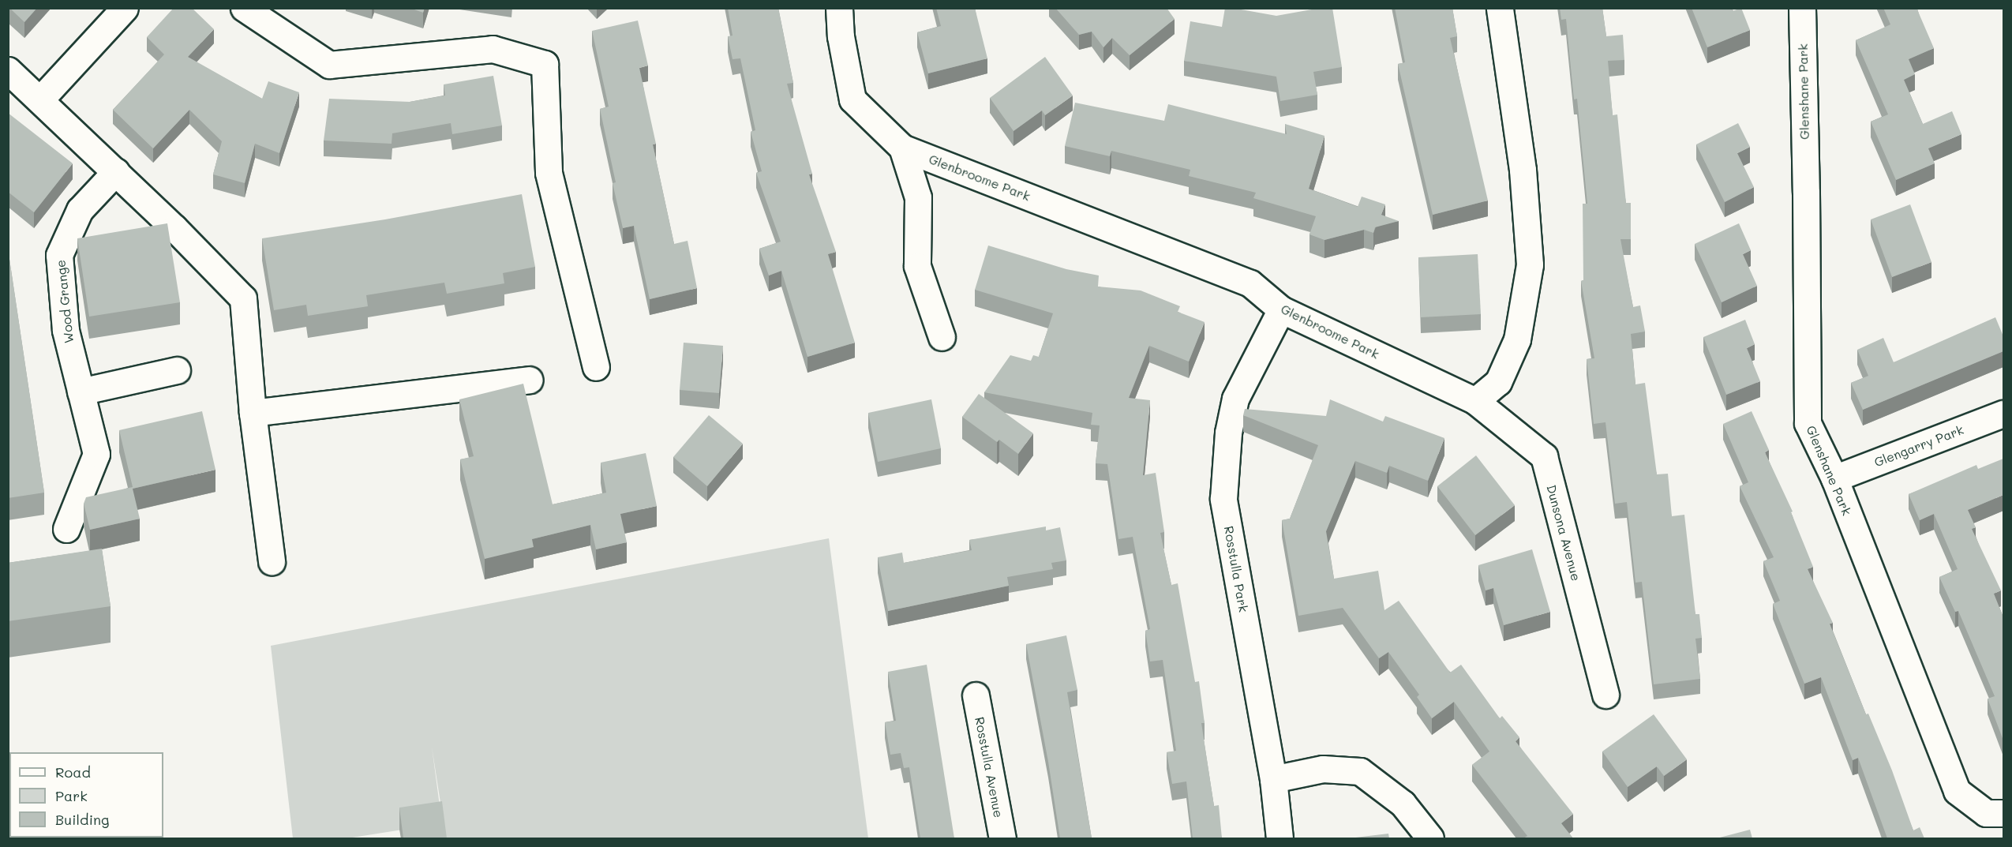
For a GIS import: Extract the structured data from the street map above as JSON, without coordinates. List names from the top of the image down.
{
  "streets": {
    "street": [
      "Glenshane Park",
      "Glenbroome Park",
      "Wood Grange",
      "Glengarry Park",
      "Dunsona Avenue",
      "Rosstulla Park",
      "Rosstulla Avenue"
    ]
  },
  "crossings": [
    ["Glenshane Park", "Glengarry Park"],
    ["Glenbroome Park", "Dunsona Avenue"],
    ["Glenbroome Park", "Rosstulla Park"]
  ],
  "legend": ["Road", "Park", "Building"]
}
